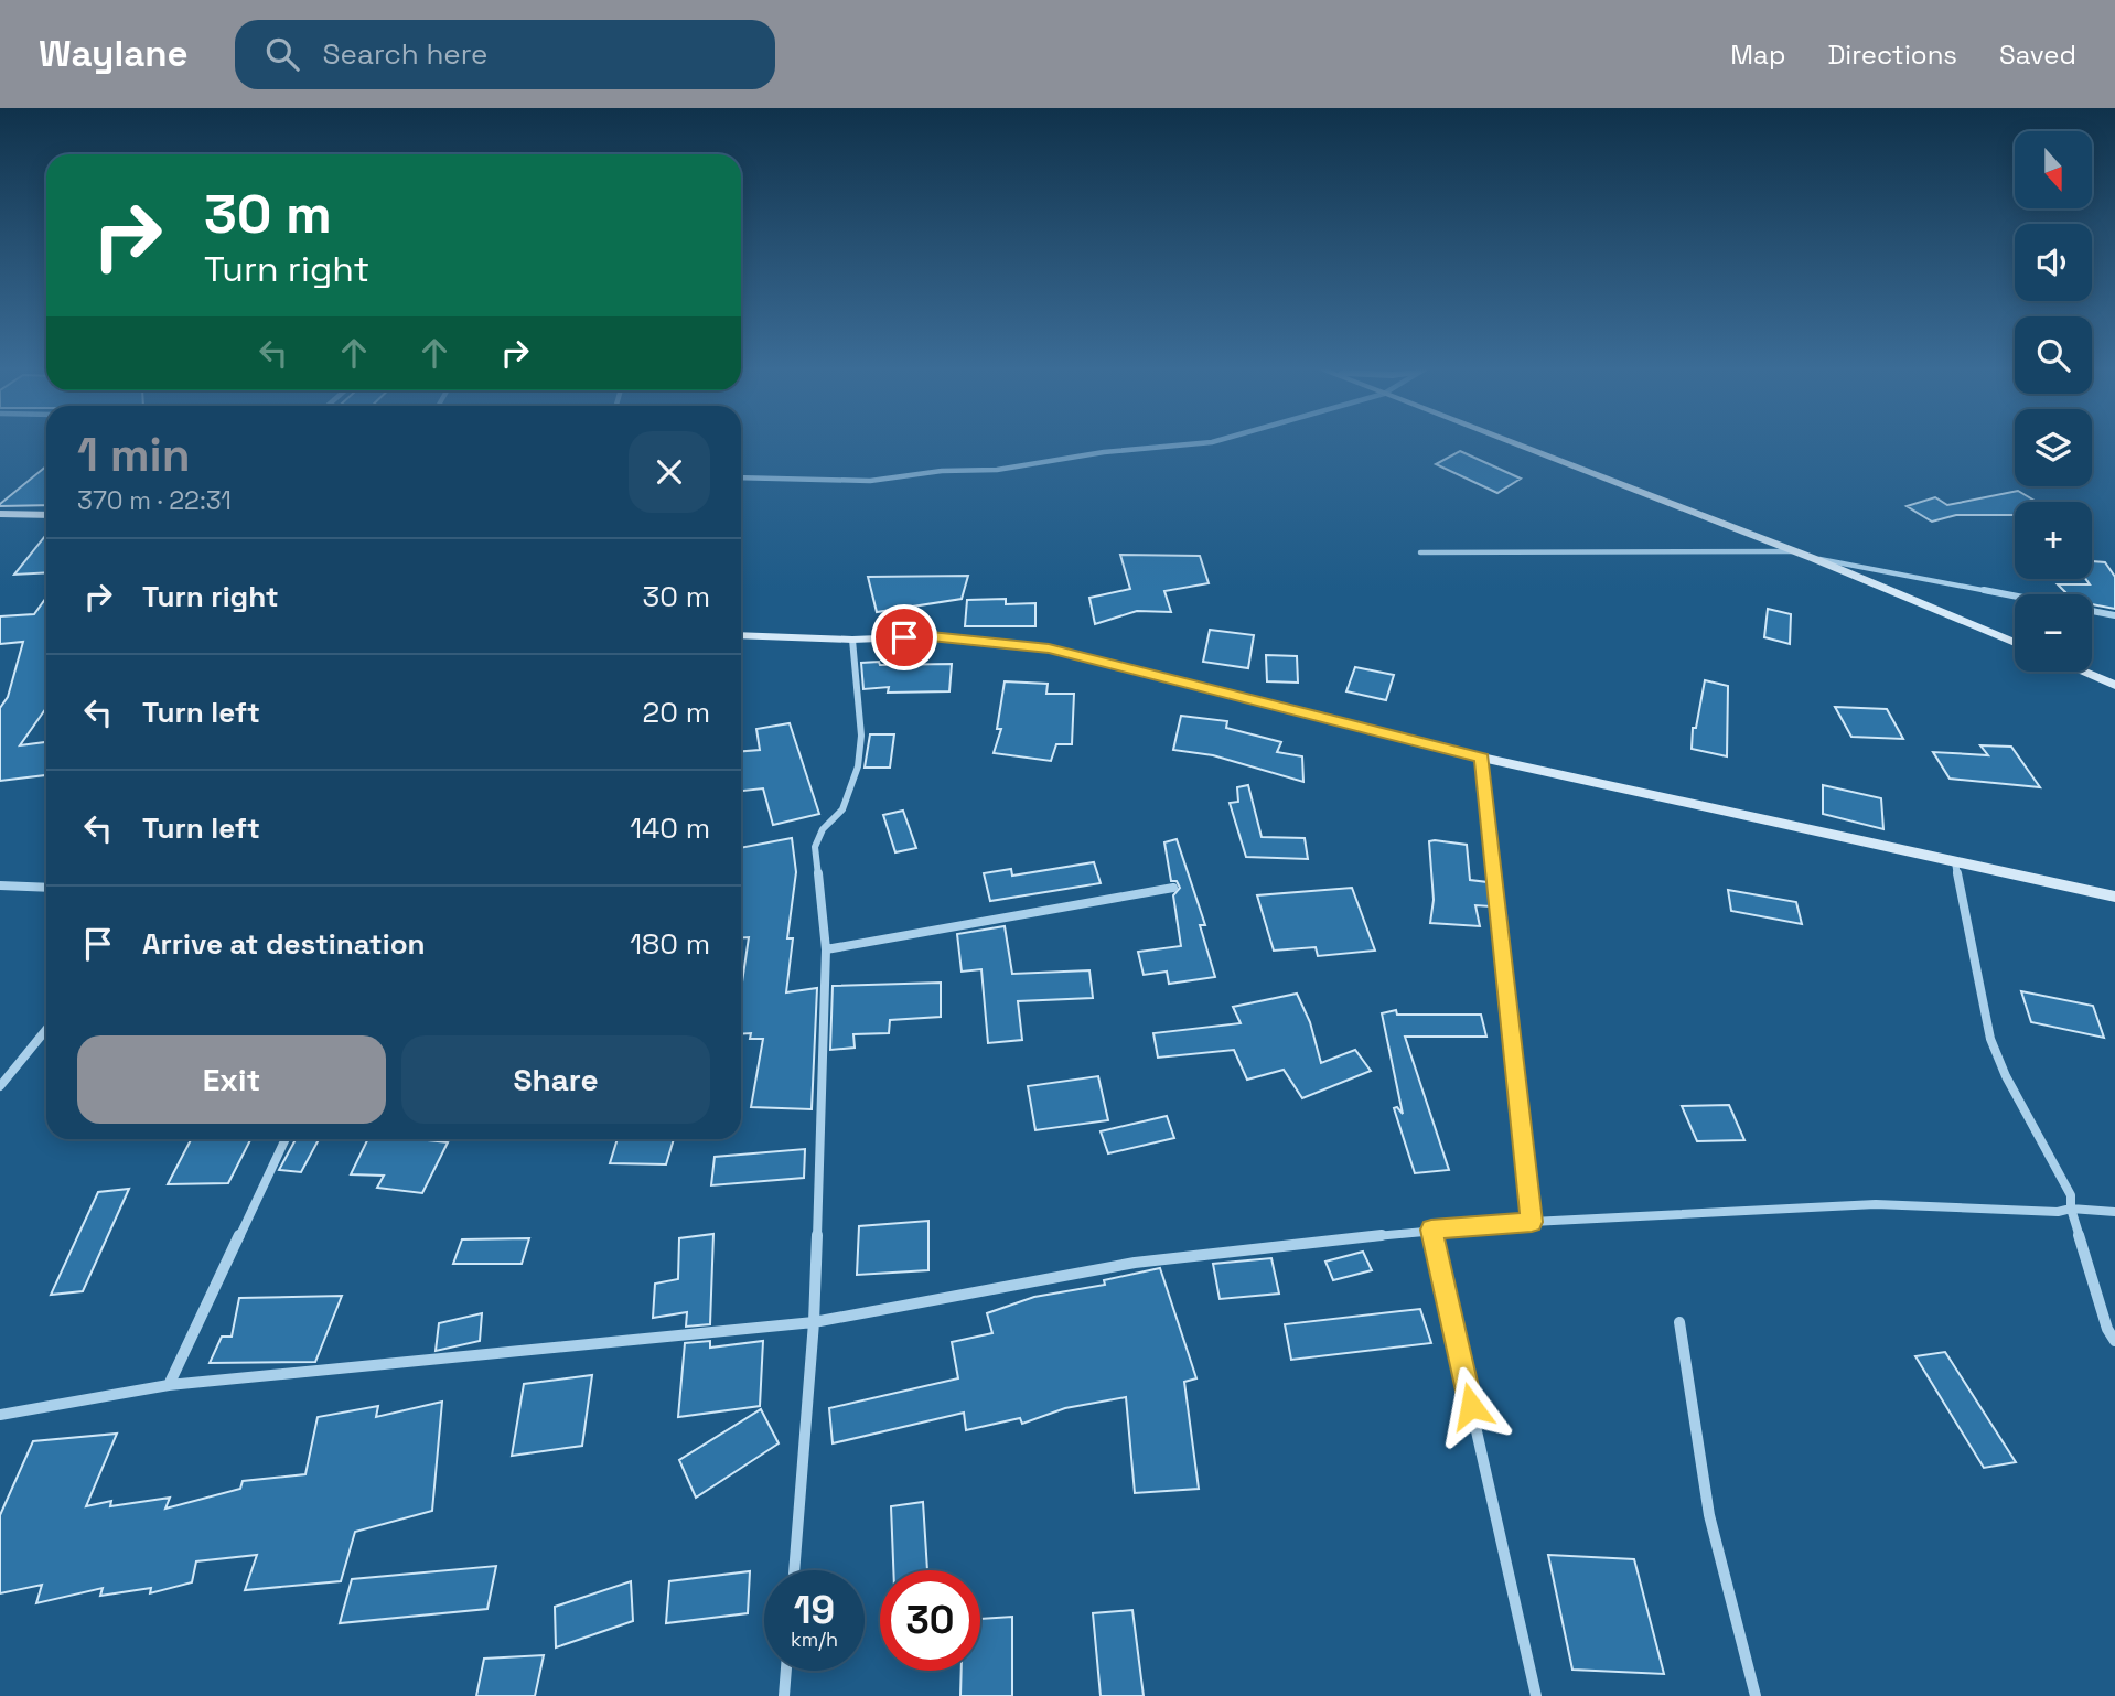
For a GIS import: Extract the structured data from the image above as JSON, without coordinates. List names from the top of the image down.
{
  "north": "bottom",
  "page": {
    "header": "Waylane",
    "search": "Search here",
    "nav": ["Map", "Directions", "Saved"],
    "map_buttons": ["+", "−"],
    "turn": ["30 m", "Turn right"],
    "heading": ["1 min", "370 m · 22:31"],
    "list": [
      {
        "name": "Turn right",
        "value": "30 m"
      },
      {
        "name": "Turn left",
        "value": "20 m"
      },
      {
        "name": "Turn left",
        "value": "140 m"
      },
      {
        "name": "Arrive at destination",
        "value": "180 m"
      }
    ],
    "buttons": ["Exit", "Share"],
    "speed": "19 km/h",
    "limit": "30"
  }
}
